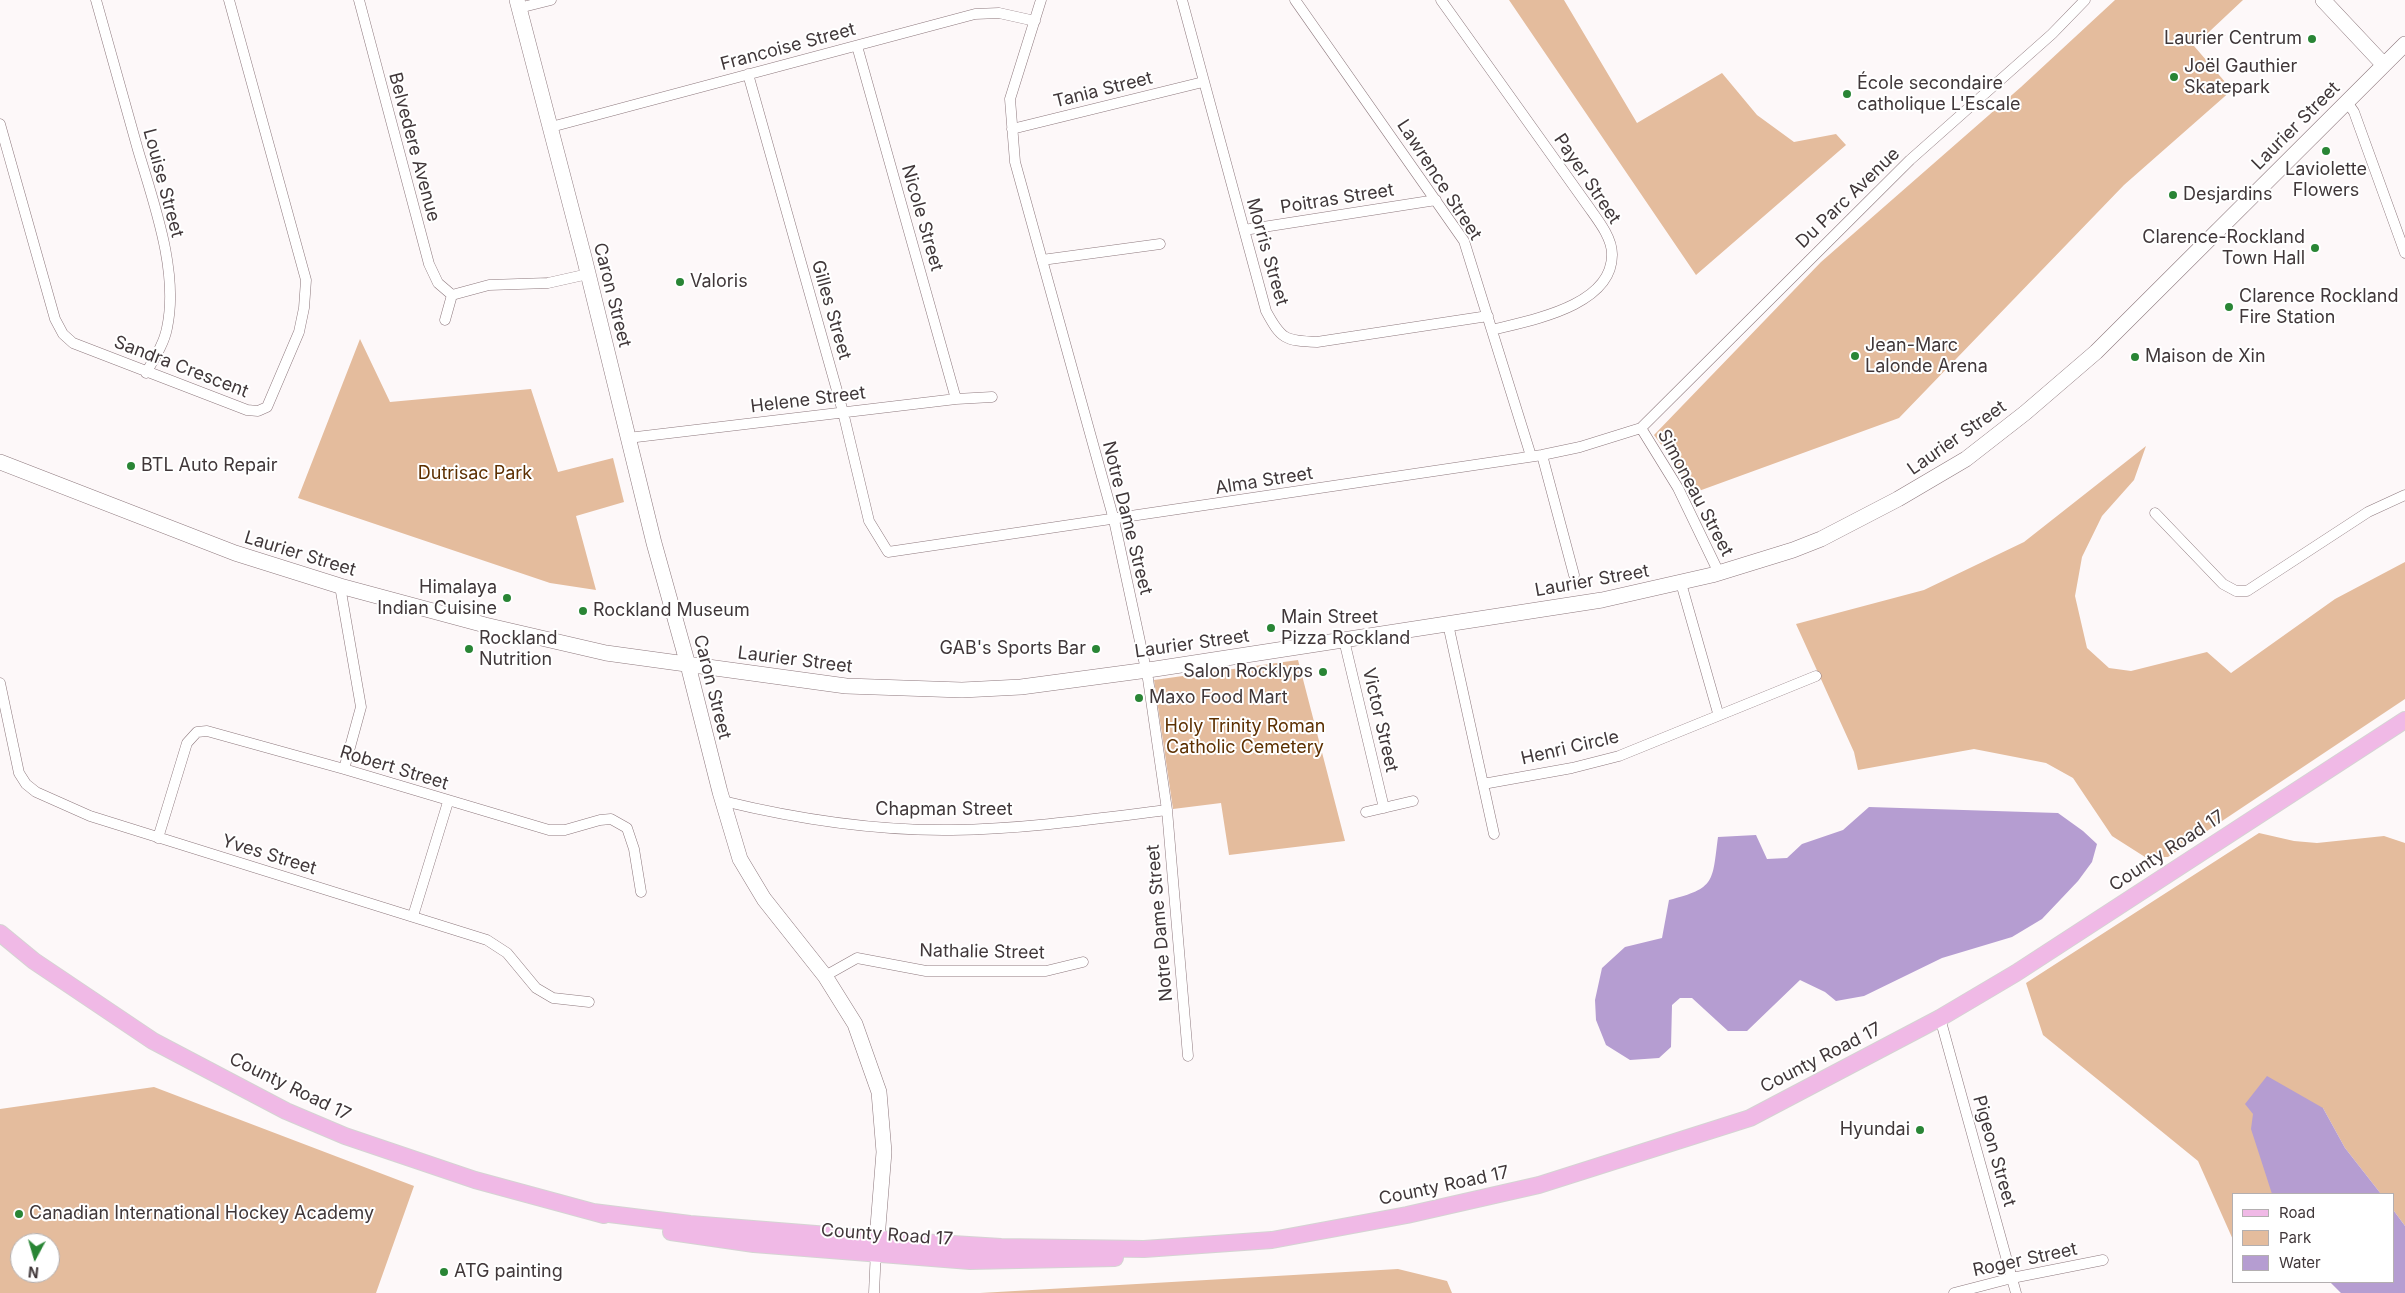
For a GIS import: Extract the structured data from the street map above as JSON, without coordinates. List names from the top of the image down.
{
  "streets": {
    "main road": ["Laurier Street", "Caron Street", "County Road 17"],
    "street": [
      "Francoise Street",
      "Tania Street",
      "Belvedere Avenue",
      "Payer Street",
      "Lawrence Street",
      "Louise Street",
      "Du Parc Avenue",
      "Poitras Street",
      "Nicole Street",
      "Morris Street",
      "Gilles Street",
      "Sandra Crescent",
      "Helene Street",
      "Alma Street",
      "Simoneau Street",
      "Notre Dame Street",
      "Victor Street",
      "Henri Circle",
      "Robert Street",
      "Chapman Street",
      "Yves Street",
      "Nathalie Street",
      "Pigeon Street",
      "Roger Street"
    ]
  },
  "crossings": [
    ["Francoise Street", "Nicole Street"],
    ["Francoise Street", "Caron Street"],
    ["Francoise Street", "Gilles Street"],
    ["Francoise Street", "Notre Dame Street"],
    ["Tania Street", "Morris Street"],
    ["Tania Street", "Notre Dame Street"],
    ["Laurier Street", "Caron Street"],
    ["Laurier Street", "Simoneau Street"],
    ["Laurier Street", "Notre Dame Street"],
    ["Laurier Street", "Victor Street"],
    ["Payer Street", "Lawrence Street"],
    ["Lawrence Street", "Poitras Street"],
    ["Lawrence Street", "Morris Street"],
    ["Lawrence Street", "Alma Street"],
    ["Louise Street", "Sandra Crescent"],
    ["Du Parc Avenue", "Alma Street"],
    ["Du Parc Avenue", "Simoneau Street"],
    ["Poitras Street", "Morris Street"],
    ["Nicole Street", "Helene Street"],
    ["Caron Street", "Helene Street"],
    ["Caron Street", "Chapman Street"],
    ["Caron Street", "County Road 17"],
    ["Caron Street", "Nathalie Street"],
    ["Gilles Street", "Helene Street"],
    ["Gilles Street", "Alma Street"],
    ["Alma Street", "Simoneau Street"],
    ["Alma Street", "Notre Dame Street"],
    ["Notre Dame Street", "Chapman Street"],
    ["Robert Street", "Yves Street"],
    ["County Road 17", "Pigeon Street"],
    ["Pigeon Street", "Roger Street"]
  ],
  "parks": ["Dutrisac Park", "Holy Trinity Roman Catholic Cemetery"],
  "places": [
    "Laurier Centrum",
    "Joël Gauthier Skatepark",
    "École secondaire catholique L'Escale",
    "Laviolette Flowers",
    "Desjardins",
    "Clarence-Rockland Town Hall",
    "Valoris",
    "Clarence Rockland Fire Station",
    "Jean-Marc Lalonde Arena",
    "Maison de Xin",
    "BTL Auto Repair",
    "Himalaya Indian Cuisine",
    "Rockland Museum",
    "Main Street Pizza Rockland",
    "Rockland Nutrition",
    "GAB's Sports Bar",
    "Salon Rocklyps",
    "Maxo Food Mart",
    "Hyundai",
    "Canadian International Hockey Academy",
    "ATG painting"
  ],
  "legend": ["Road", "Park", "Water"],
  "north": "bottom"
}
